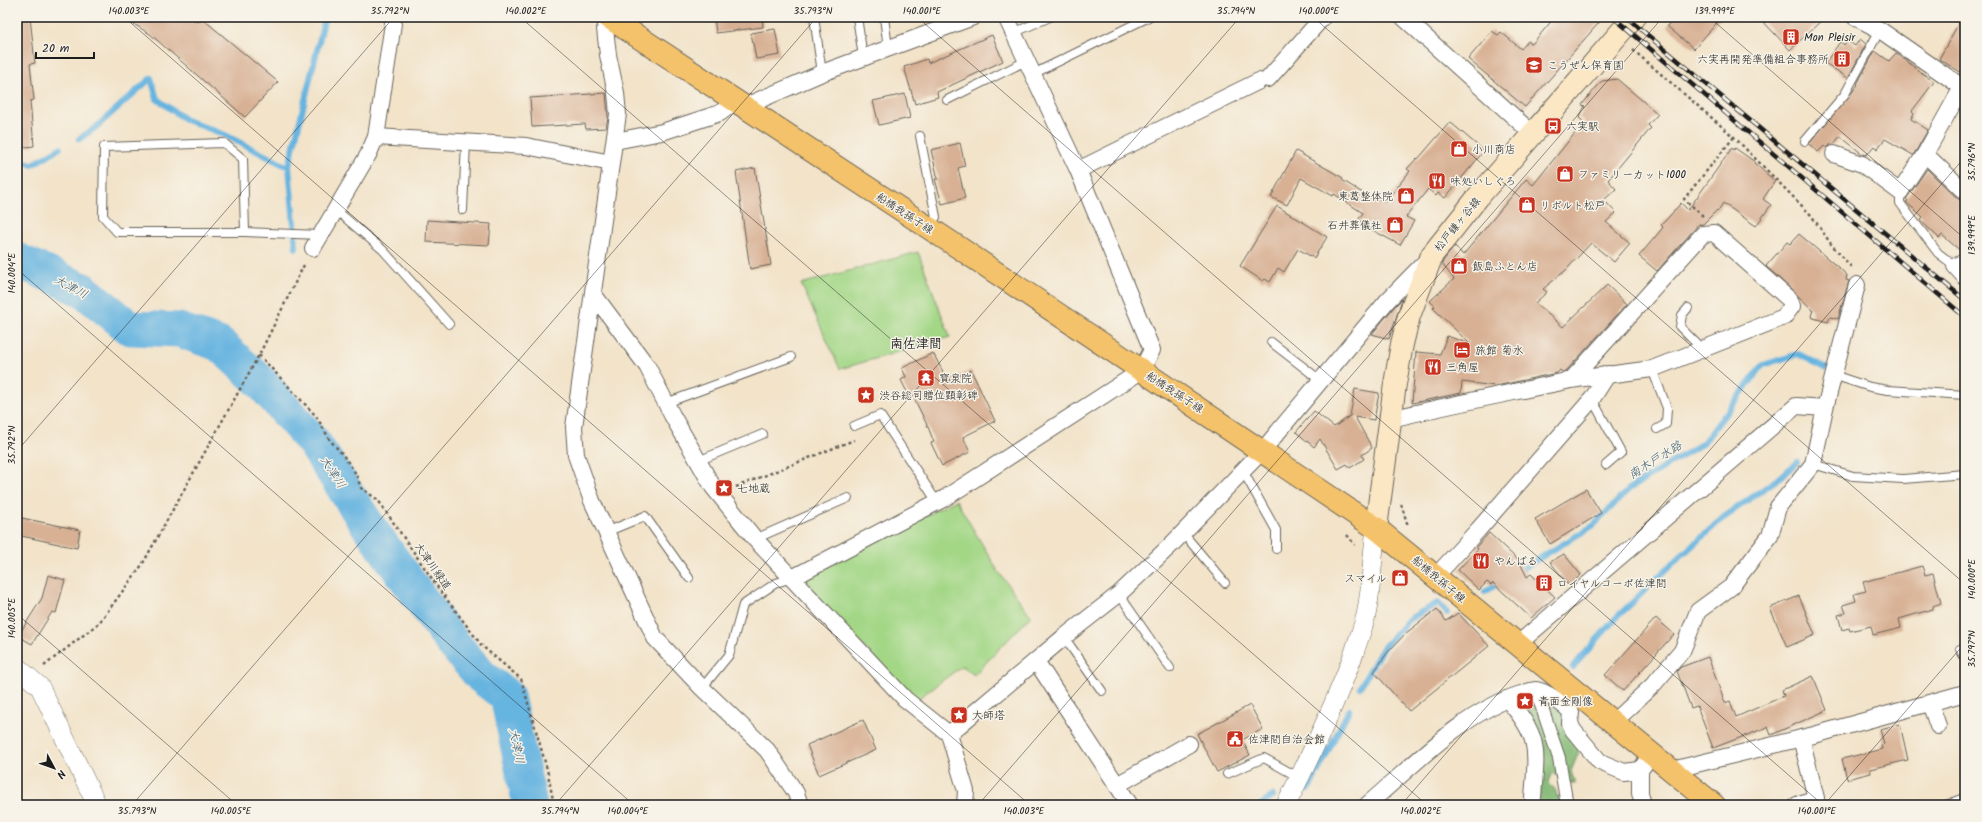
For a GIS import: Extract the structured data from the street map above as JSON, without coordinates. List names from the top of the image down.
{
  "streets": {
    "main road": ["船橋我孫子線", "松戸鎌ヶ谷線"],
    "path": ["大津川緑道"]
  },
  "crossings": [
    ["船橋我孫子線", "松戸鎌ヶ谷線"]
  ],
  "districts": ["南佐津間"],
  "water": ["大津川", "南木戸水路"],
  "places": {
    "building": ["Mon Pleisir", "六実再開発準備組合事務所", "ロイヤルコーポ佐津間"],
    "school or university": ["こうぜん保育園"],
    "bus stop": ["六実駅"],
    "shop": [
      "小川商店",
      "ファミリーカット1000",
      "東葛整体院",
      "リボルト松戸",
      "石井葬儀社",
      "飯島ふとん店",
      "スマイル"
    ],
    "restaurant": ["味処いしぐろ", "三角屋", "やんばる"],
    "hotel": ["旅館 菊水"],
    "temple": ["寳泉院"],
    "place": [
      "渋谷総司贈位顕彰碑",
      "七地蔵",
      "青面金剛像",
      "大師塔"
    ],
    "public building": ["佐津間自治会館"]
  },
  "scale_bar": "20 m",
  "north": "bottom right",
  "coordinates": [
    "140.003°E",
    "35.792°N",
    "140.002°E",
    "35.793°N",
    "140.001°E",
    "35.794°N",
    "140.000°E",
    "139.999°E",
    "35.796°N",
    "140.004°E",
    "140.005°E",
    "35.797°N"
  ]
}
